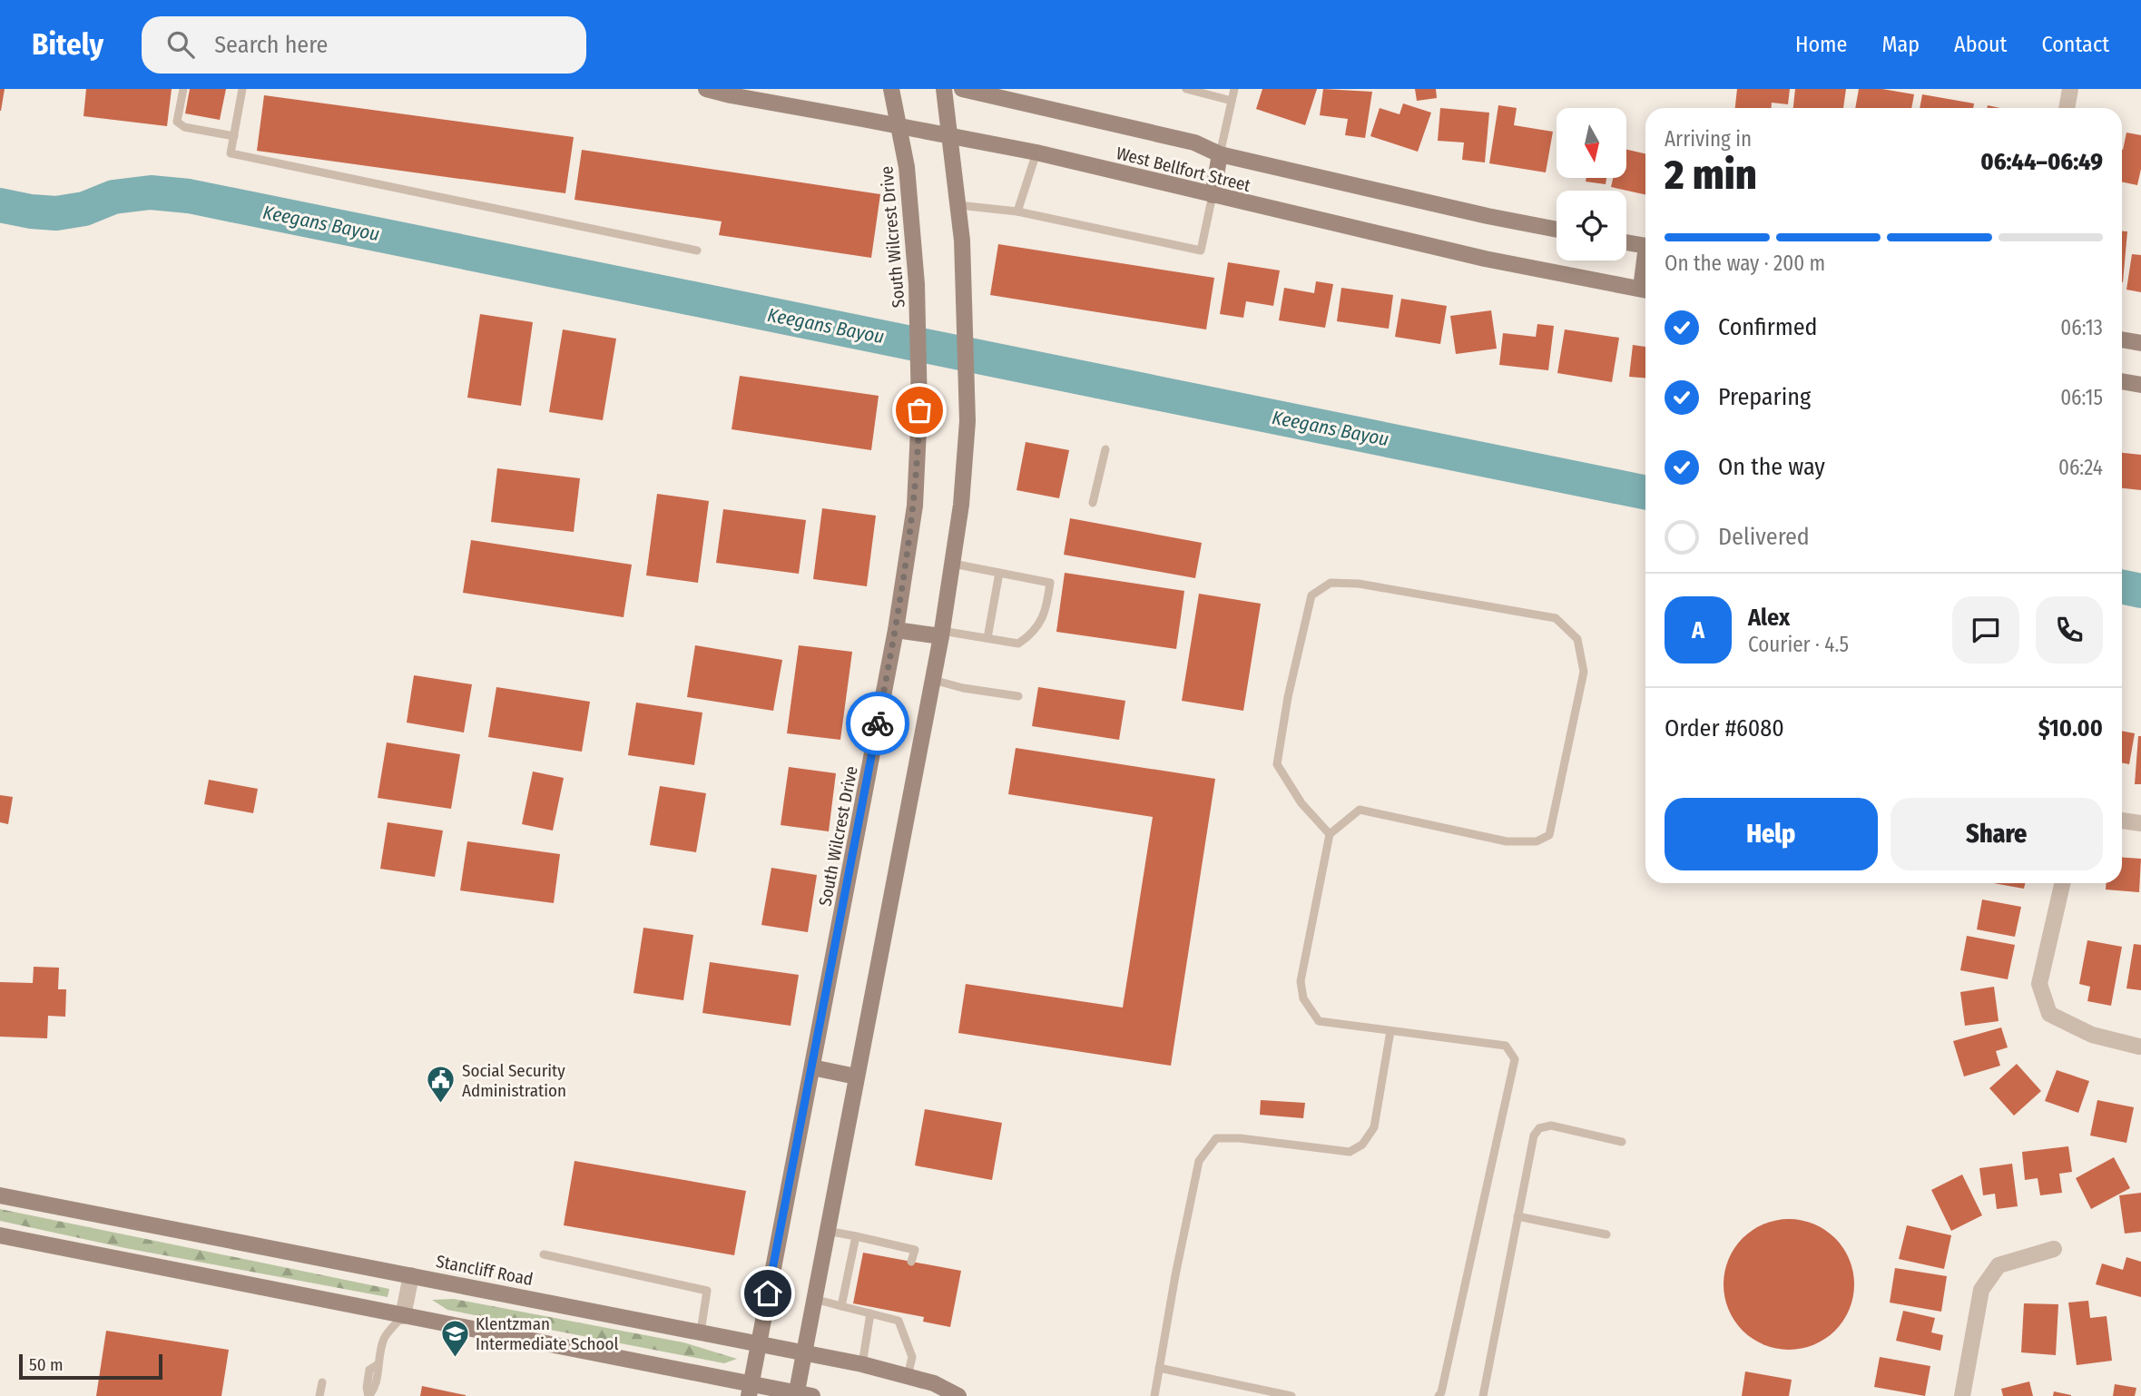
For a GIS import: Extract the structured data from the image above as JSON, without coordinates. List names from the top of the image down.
{
  "streets": {
    "main road": ["West Bellfort Street", "South Wilcrest Drive", "Stancliff Road"]
  },
  "crossings": [
    ["West Bellfort Street", "South Wilcrest Drive"],
    ["South Wilcrest Drive", "Stancliff Road"]
  ],
  "water": ["Keegans Bayou"],
  "places": {
    "public building": ["Social Security Administration"],
    "school or university": ["Klentzman Intermediate School"]
  },
  "scale_bar": "50 m",
  "north": "bottom",
  "page": {
    "header": "Bitely",
    "search": "Search here",
    "nav": [
      "Home",
      "Map",
      "About",
      "Contact"
    ],
    "heading": ["2 min", "Arriving in", "06:44–06:49"],
    "panel": [
      "Alex",
      "Courier · 4.5",
      "Order #6080",
      "$10.00"
    ],
    "bar": "On the way · 200 m",
    "list": [
      ["Confirmed", "06:13"],
      ["Preparing", "06:15"],
      ["On the way", "06:24"],
      "Delivered"
    ],
    "round": "A",
    "buttons": ["Help", "Share"],
    "scale": "50 m"
  }
}
